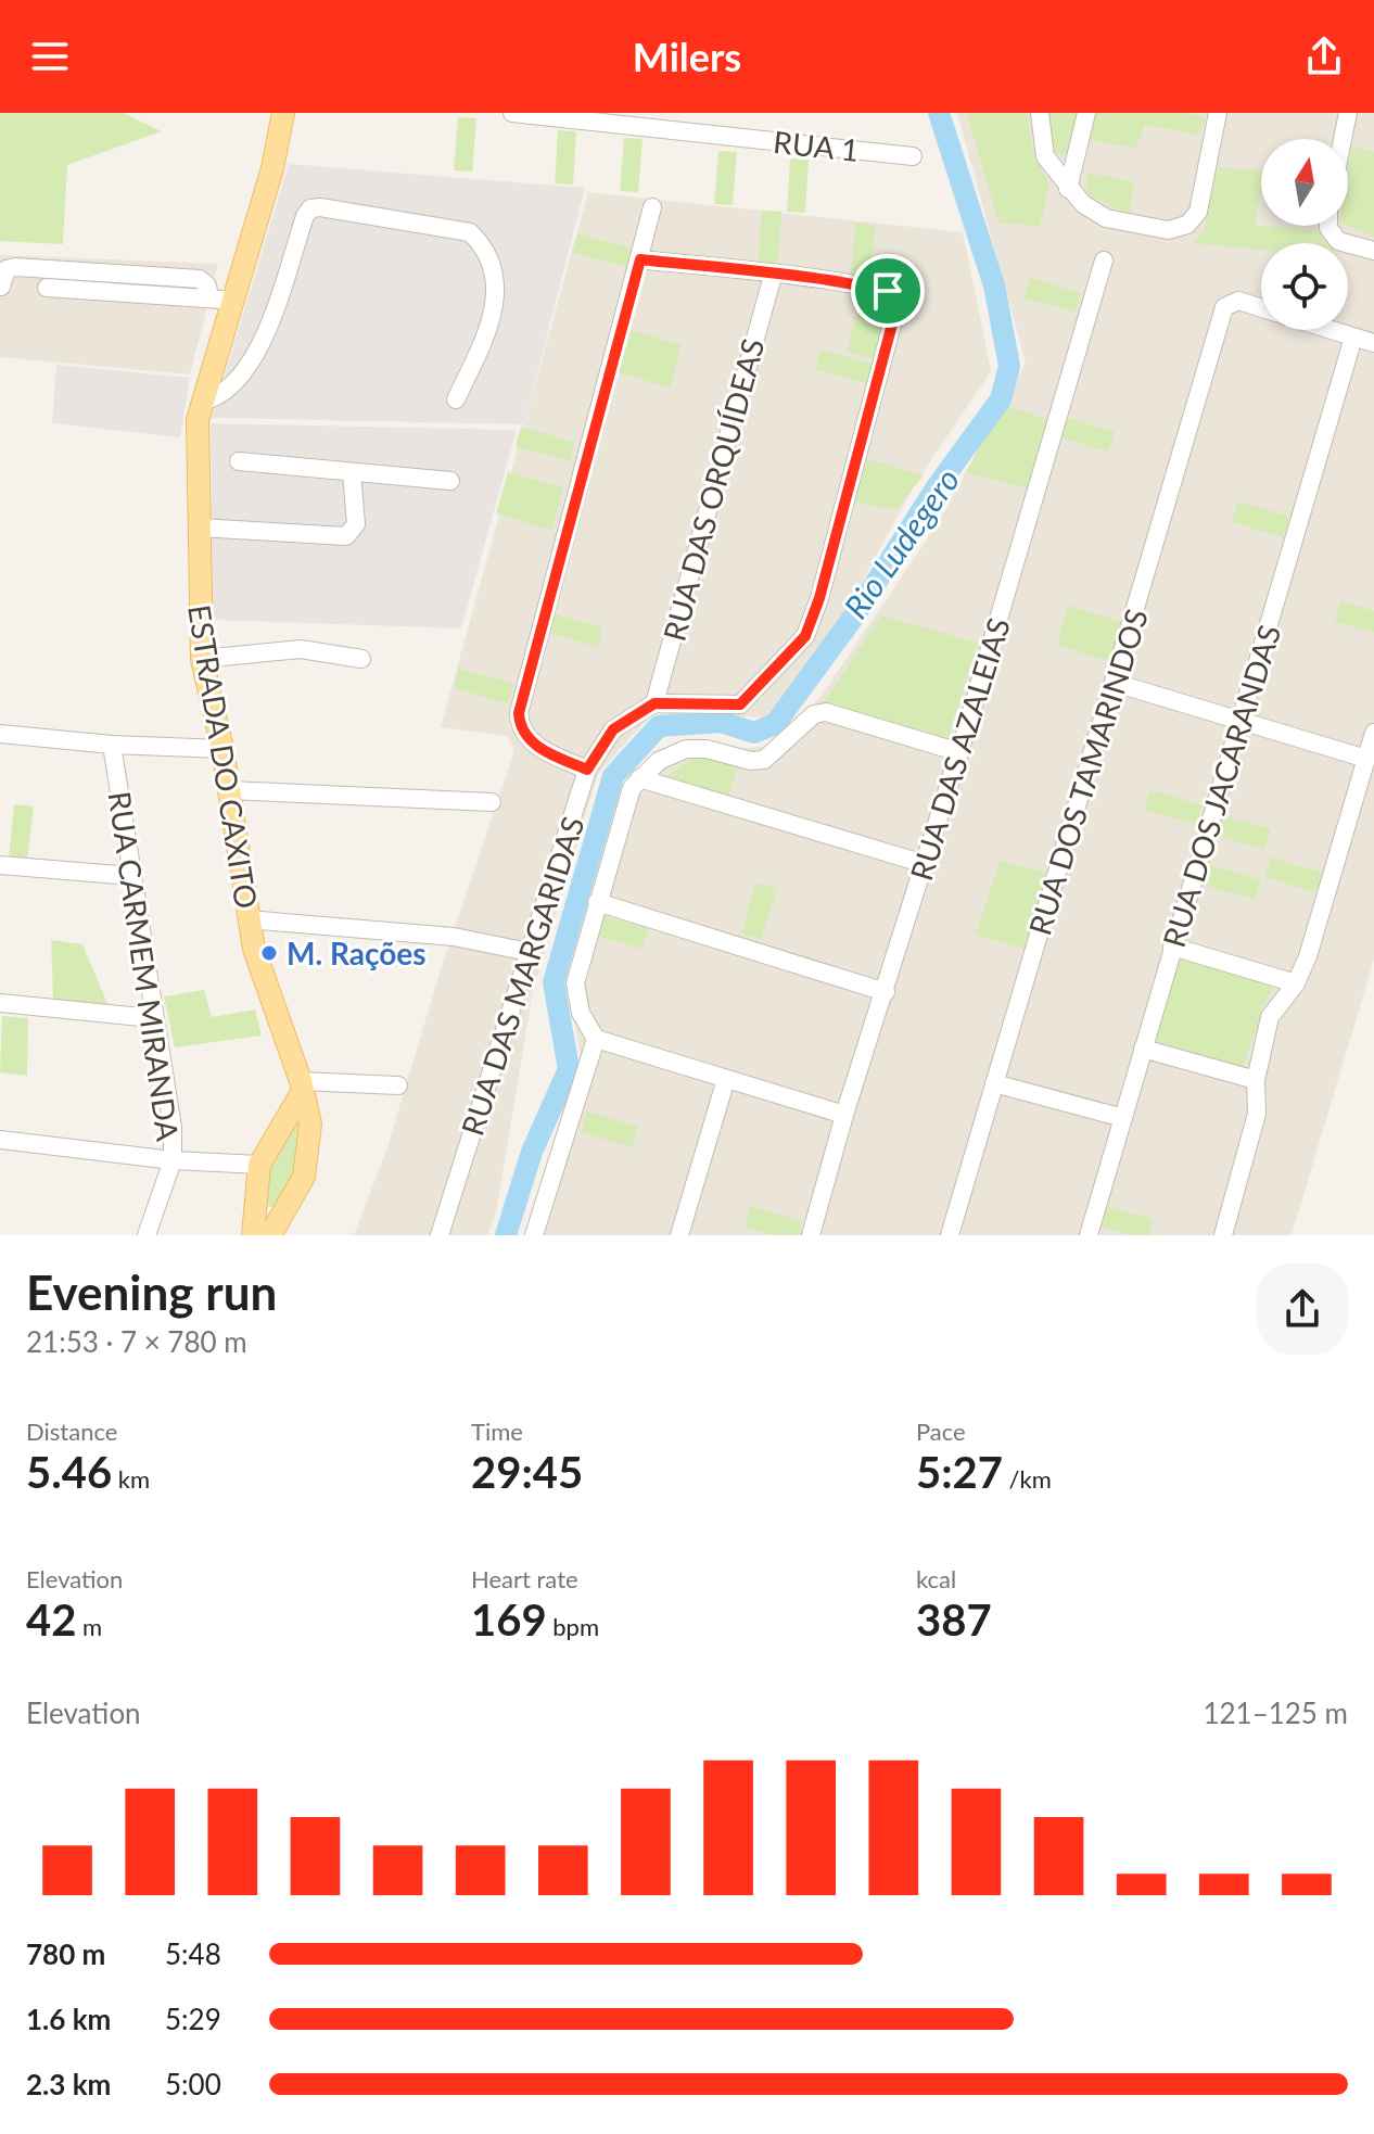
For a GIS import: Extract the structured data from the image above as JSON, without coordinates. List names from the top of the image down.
{
  "streets": {
    "main road": ["ESTRADA DO CAXITO"],
    "street": [
      "RUA 1",
      "RUA DAS ORQUÍDEAS",
      "RUA DAS AZALEIAS",
      "RUA DOS TAMARINDOS",
      "RUA DOS JACARANDAS",
      "RUA CARMEM MIRANDA",
      "RUA DAS MARGARIDAS"
    ]
  },
  "crossings": [
    ["RUA DAS ORQUÍDEAS", "RUA DAS MARGARIDAS"]
  ],
  "water": ["Rio Ludegero"],
  "places": ["M. Rações"],
  "north": "top",
  "page": {
    "header": "Milers",
    "heading": ["Evening run", "21:53 · 7 × 780 m"],
    "stats": [
      ["Distance", "5.46 km"],
      ["Time", "29:45"],
      ["Pace", "5:27 /km"],
      ["Elevation", "42 m"],
      ["Heart rate", "169 bpm"],
      ["kcal", "387"]
    ],
    "chart": ["Elevation", "121–125 m"],
    "list": [
      {
        "name": "780 m",
        "note": "5:48"
      },
      {
        "name": "1.6 km",
        "note": "5:29"
      },
      {
        "name": "2.3 km",
        "note": "5:00"
      }
    ]
  }
}
